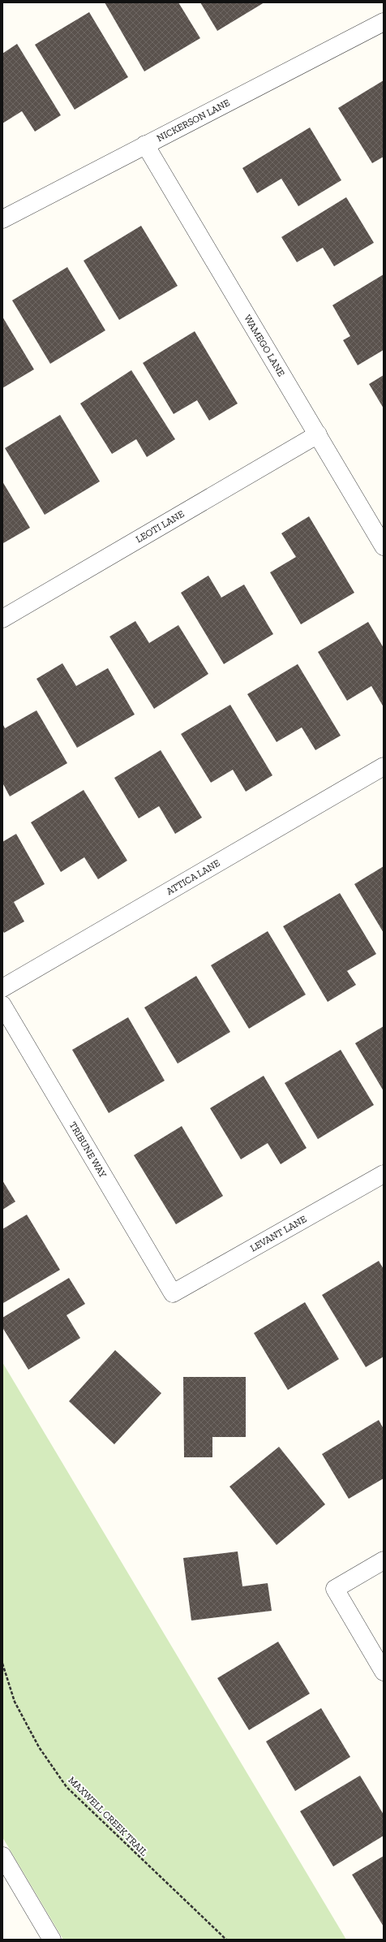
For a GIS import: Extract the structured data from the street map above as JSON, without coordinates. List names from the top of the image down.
{
  "streets": {
    "street": [
      "NICKERSON LANE",
      "WAMEGO LANE",
      "LEOTI LANE",
      "ATTICA LANE",
      "TRIBUNE WAY",
      "LEVANT LANE"
    ],
    "path": ["MAXWELL CREEK TRAIL"]
  },
  "crossings": [
    ["NICKERSON LANE", "WAMEGO LANE"],
    ["WAMEGO LANE", "LEOTI LANE"],
    ["TRIBUNE WAY", "LEVANT LANE"]
  ]
}
